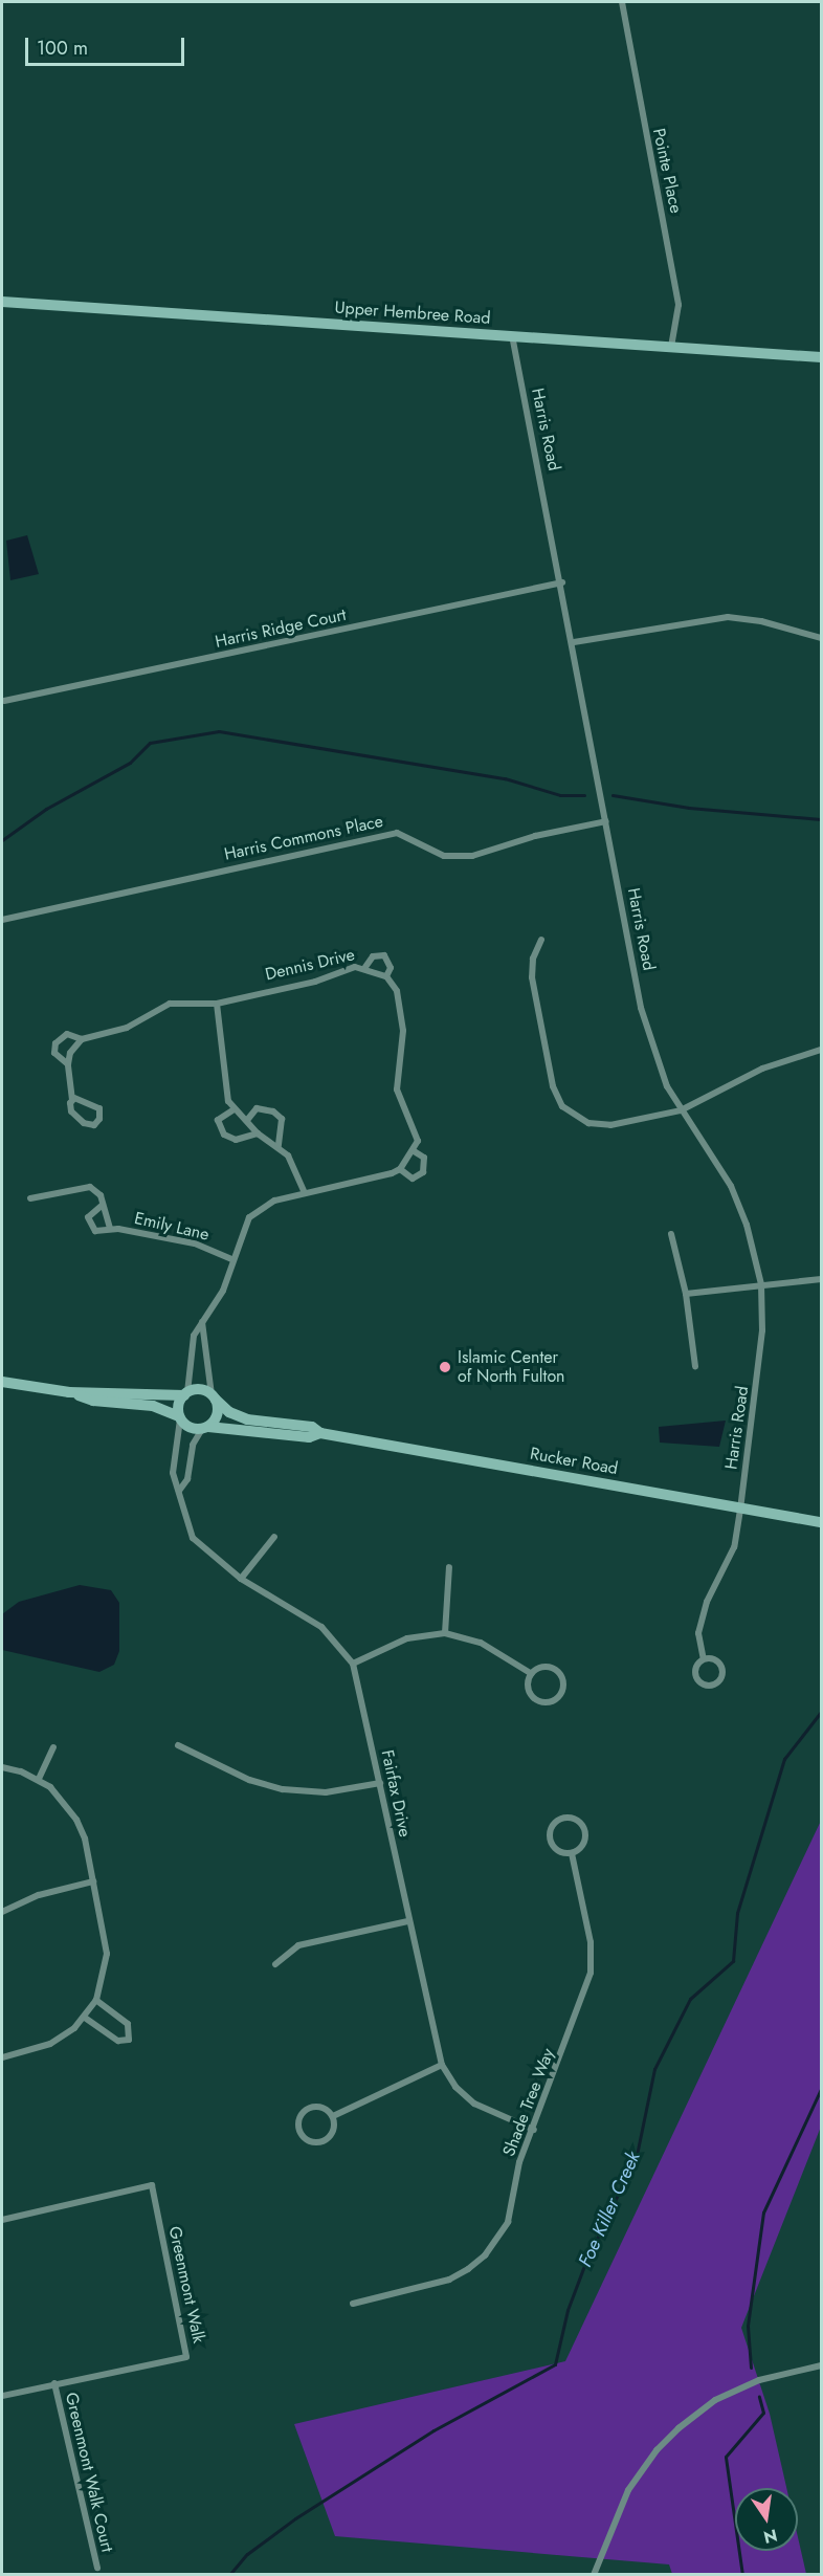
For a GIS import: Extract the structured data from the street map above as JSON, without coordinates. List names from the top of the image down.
{
  "streets": {
    "main road": ["Upper Hembree Road", "Rucker Road"],
    "street": [
      "Pointe Place",
      "Harris Road",
      "Harris Ridge Court",
      "Harris Commons Place",
      "Dennis Drive",
      "Emily Lane",
      "Fairfax Drive",
      "Shade Tree Way",
      "Greenmont Walk",
      "Greenmont Walk Court"
    ]
  },
  "crossings": [
    ["Pointe Place", "Upper Hembree Road"],
    ["Upper Hembree Road", "Harris Road"],
    ["Harris Road", "Harris Ridge Court"],
    ["Harris Road", "Harris Commons Place"],
    ["Harris Road", "Rucker Road"],
    ["Rucker Road", "Fairfax Drive"],
    ["Fairfax Drive", "Shade Tree Way"],
    ["Greenmont Walk", "Greenmont Walk Court"]
  ],
  "water": ["Foe Killer Creek"],
  "places": ["Islamic Center of North Fulton"],
  "scale_bar": "100 m",
  "north": "bottom"
}
